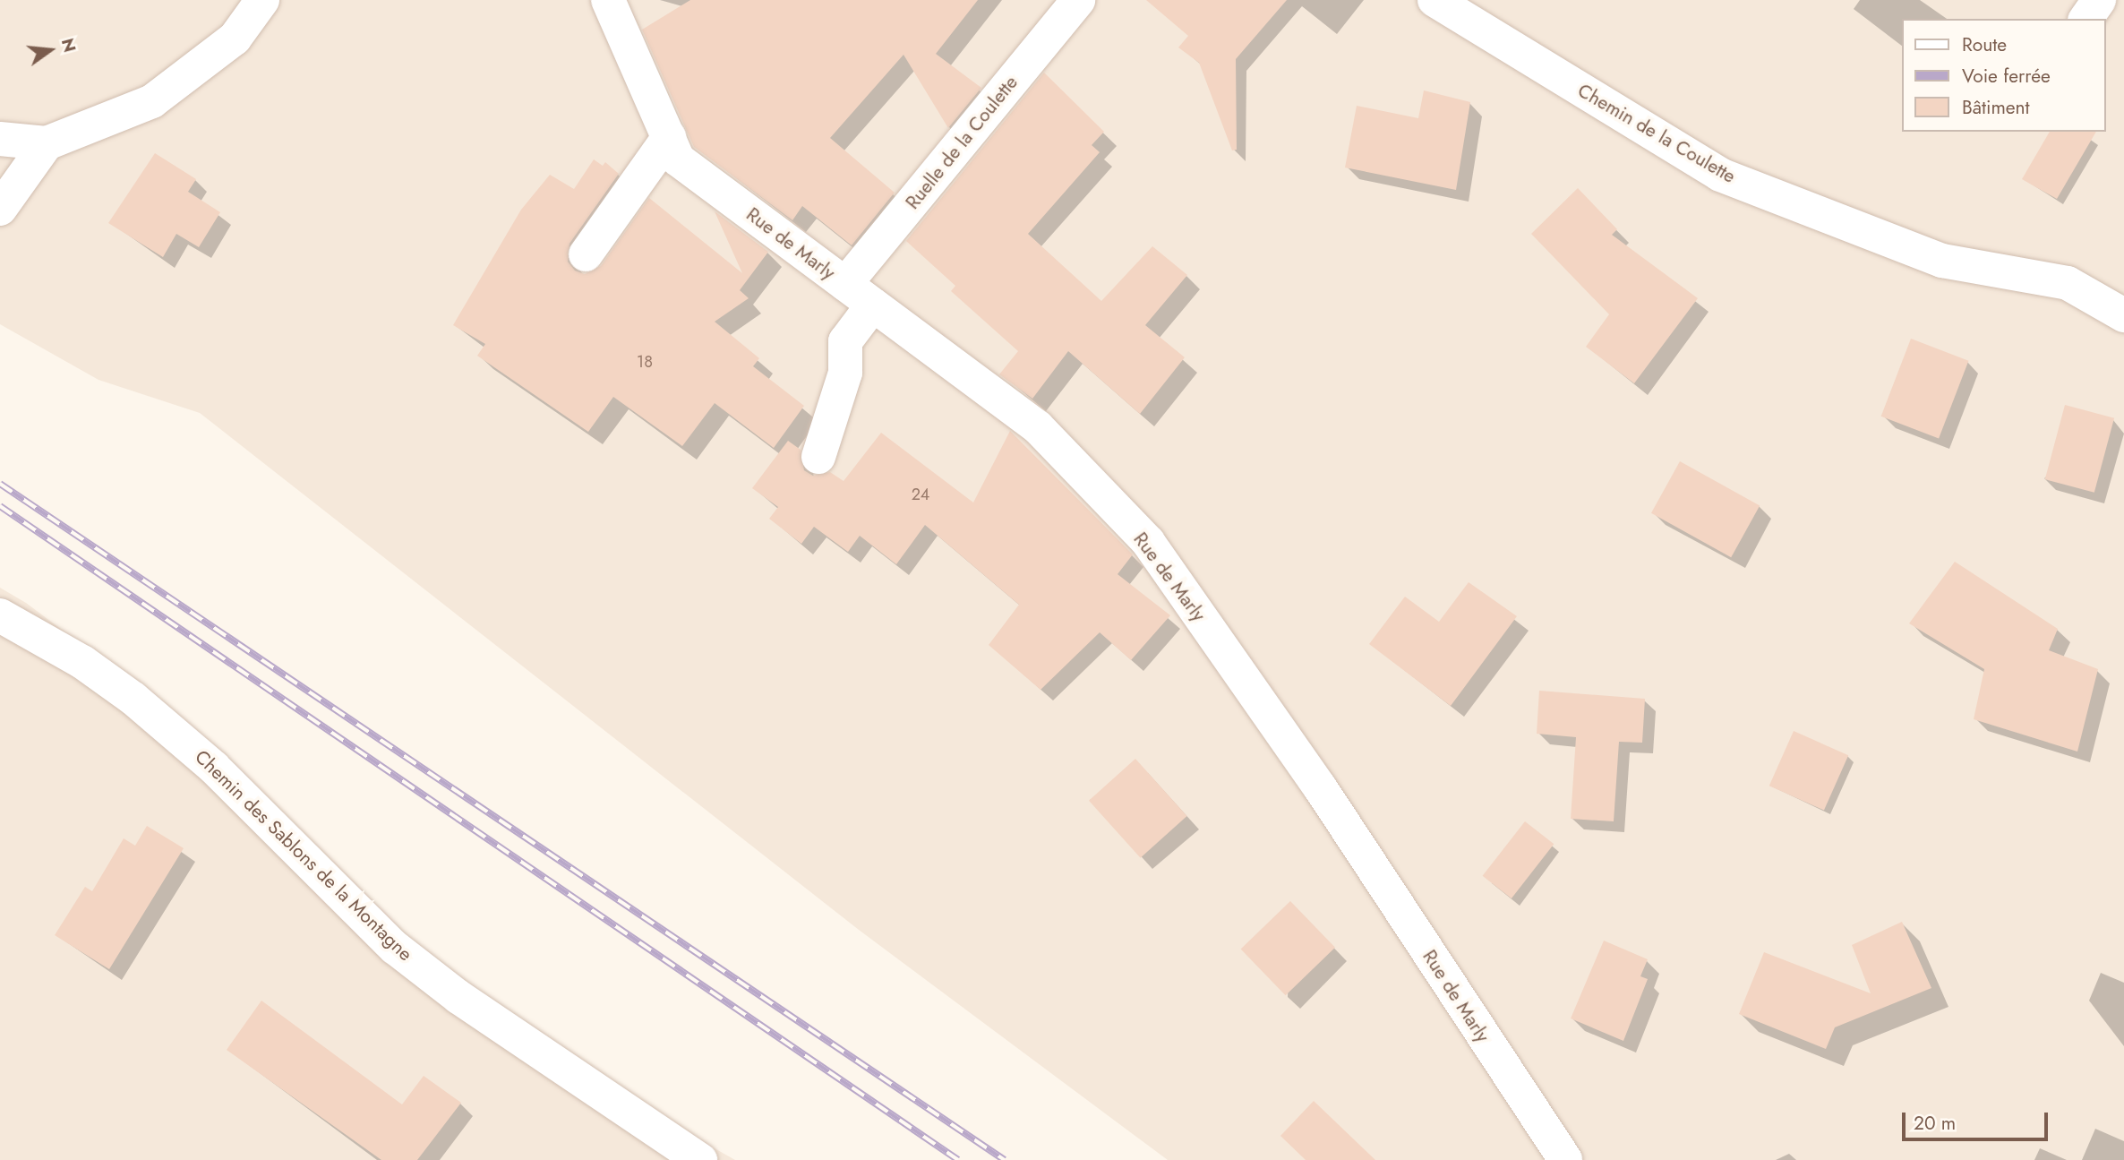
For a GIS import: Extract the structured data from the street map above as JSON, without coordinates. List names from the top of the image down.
{
  "streets": {
    "street": [
      "Chemin de la Coulette",
      "Ruelle de la Coulette",
      "Rue de Marly",
      "Chemin des Sablons de la Montagne"
    ]
  },
  "crossings": [
    ["Ruelle de la Coulette", "Rue de Marly"]
  ],
  "house_numbers": ["18", "24"],
  "legend": ["Route", "Voie ferrée", "Bâtiment"],
  "scale_bar": "20 m",
  "north": "right"
}
